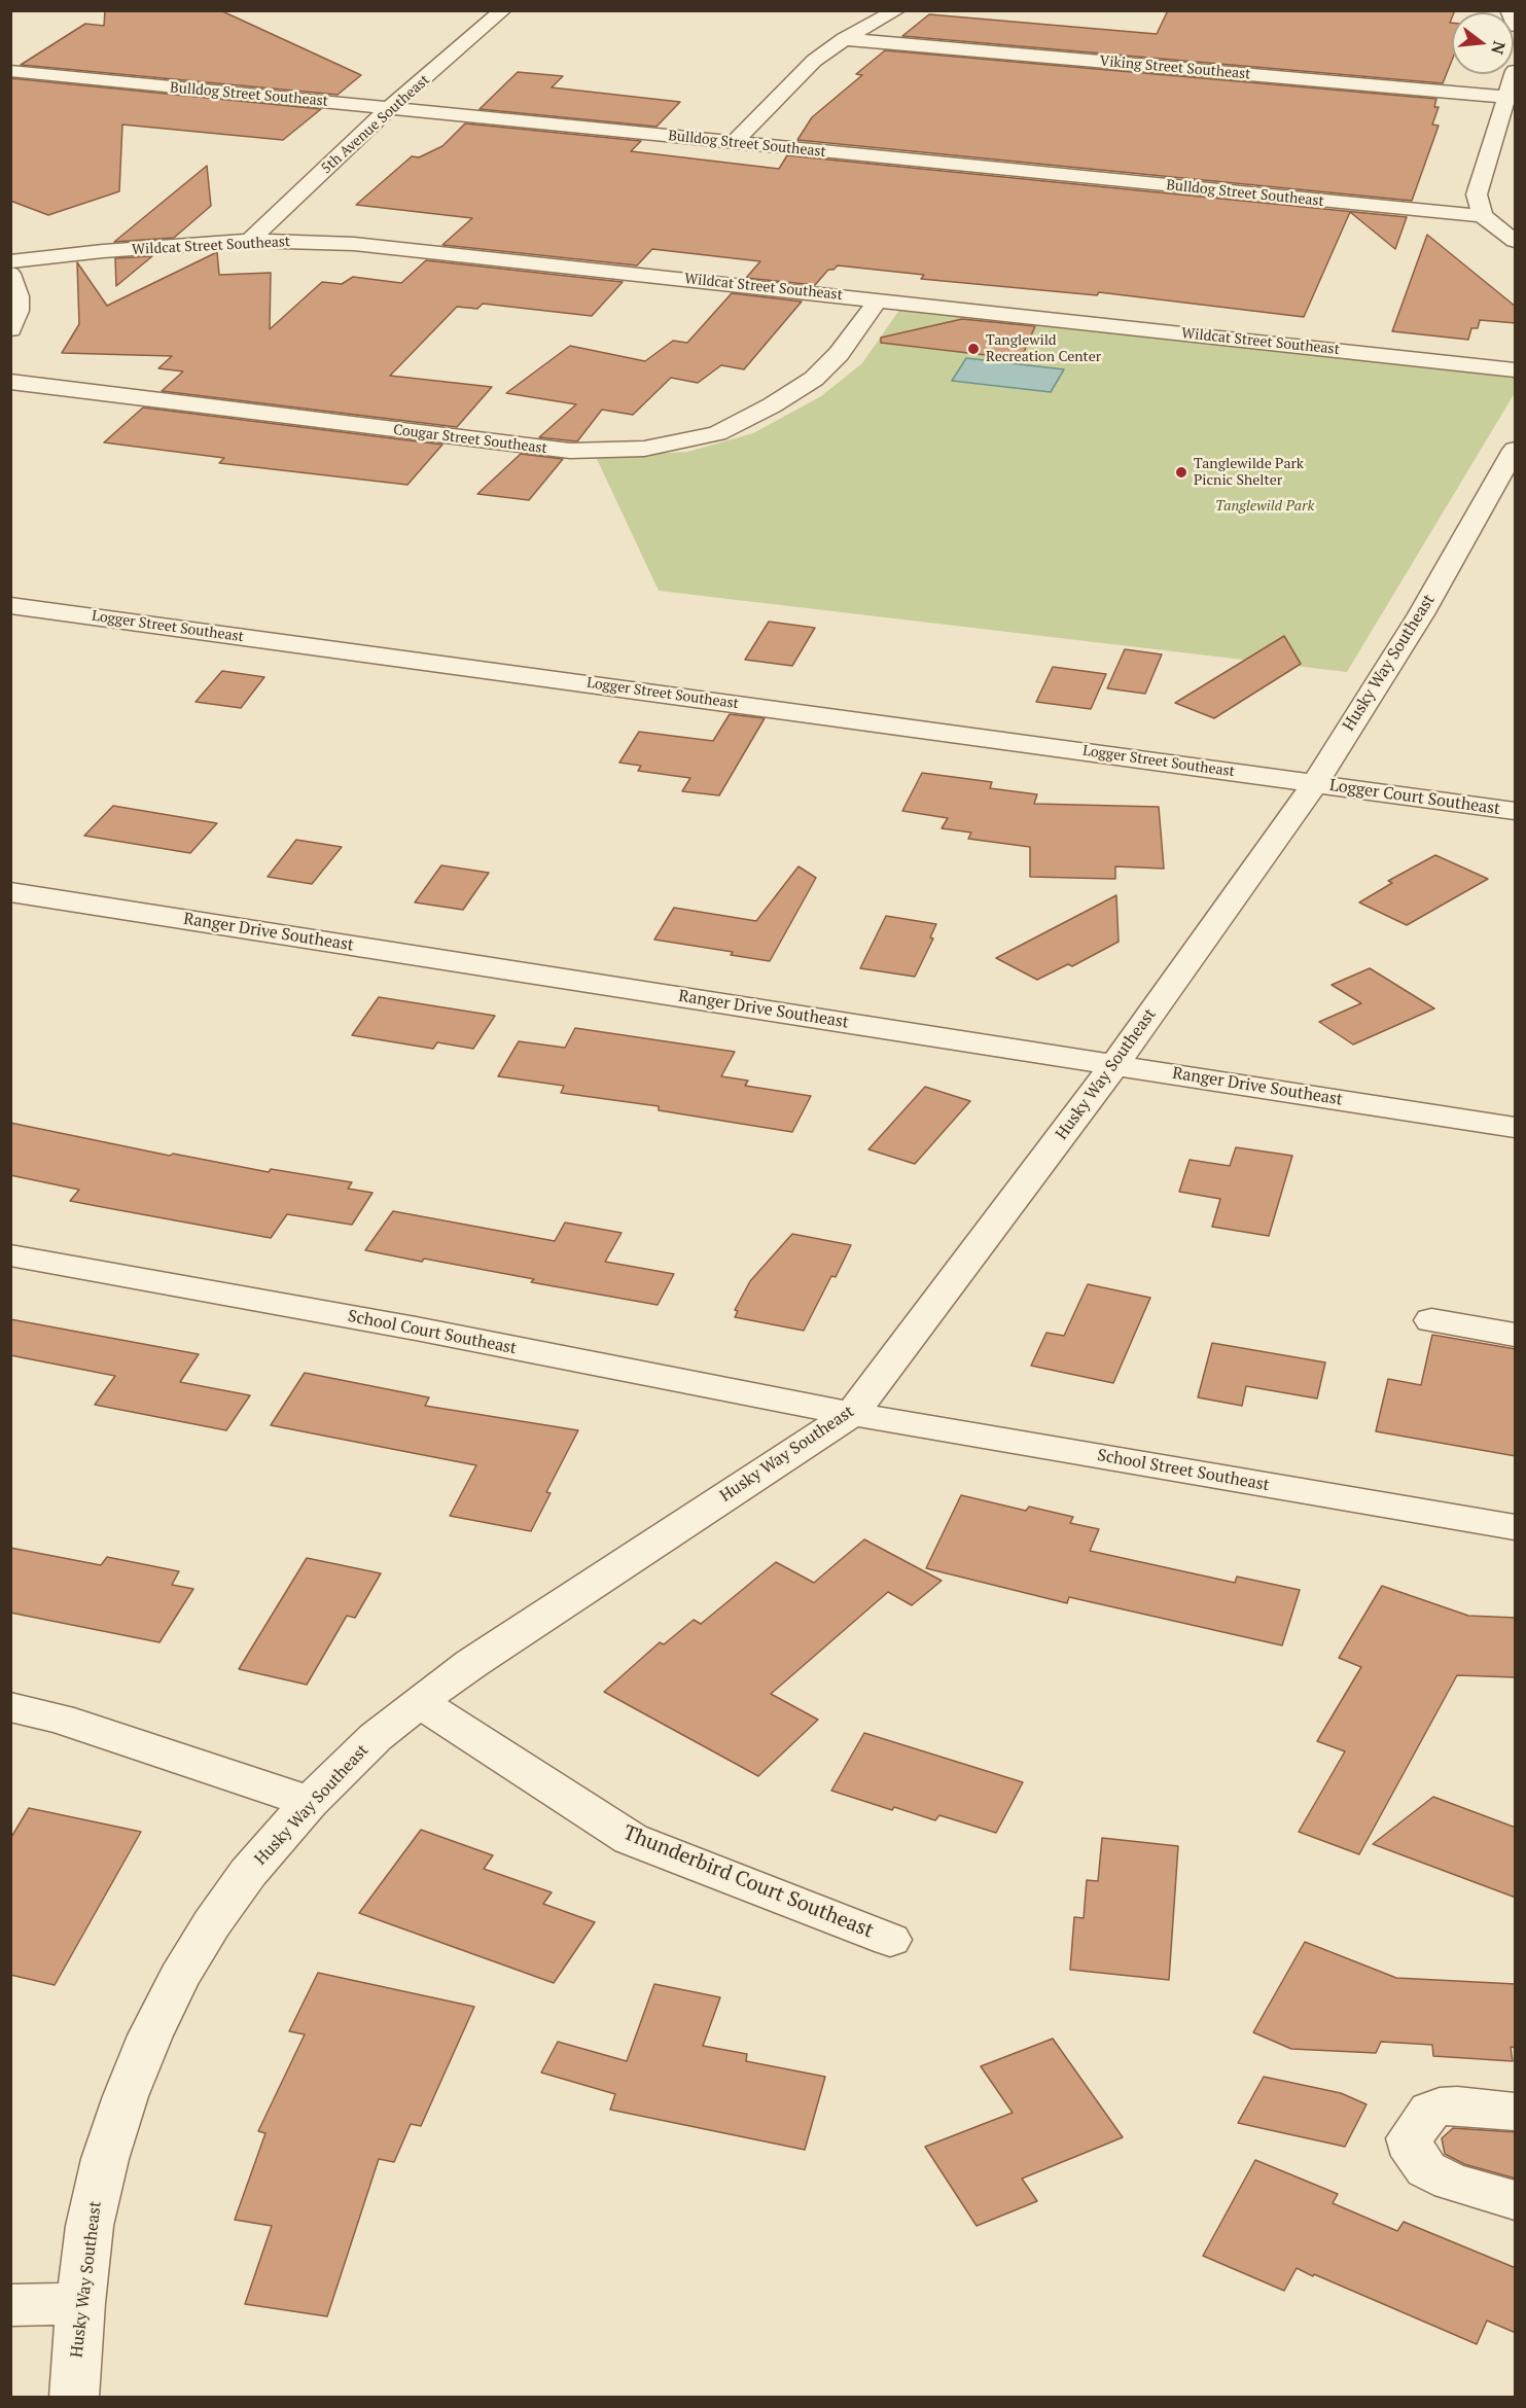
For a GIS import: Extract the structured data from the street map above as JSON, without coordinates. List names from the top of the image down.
{
  "streets": {
    "street": [
      "Viking Street Southeast",
      "Bulldog Street Southeast",
      "5th Avenue Southeast",
      "Wildcat Street Southeast",
      "Cougar Street Southeast",
      "Logger Street Southeast",
      "Husky Way Southeast",
      "Logger Court Southeast",
      "Ranger Drive Southeast",
      "School Court Southeast",
      "School Street Southeast",
      "Thunderbird Court Southeast"
    ]
  },
  "crossings": [
    ["Bulldog Street Southeast", "5th Avenue Southeast"],
    ["5th Avenue Southeast", "Wildcat Street Southeast"],
    ["Wildcat Street Southeast", "Cougar Street Southeast"],
    ["Logger Street Southeast", "Husky Way Southeast"],
    ["Logger Street Southeast", "Logger Court Southeast"],
    ["Husky Way Southeast", "Logger Court Southeast"],
    ["Husky Way Southeast", "Ranger Drive Southeast"],
    ["Husky Way Southeast", "School Court Southeast"],
    ["Husky Way Southeast", "School Street Southeast"],
    ["Husky Way Southeast", "Thunderbird Court Southeast"],
    ["School Court Southeast", "School Street Southeast"]
  ],
  "parks": ["Tanglewild Park"],
  "places": ["Tanglewild Recreation Center", "Tanglewilde Park Picnic Shelter"],
  "north": "right"
}
